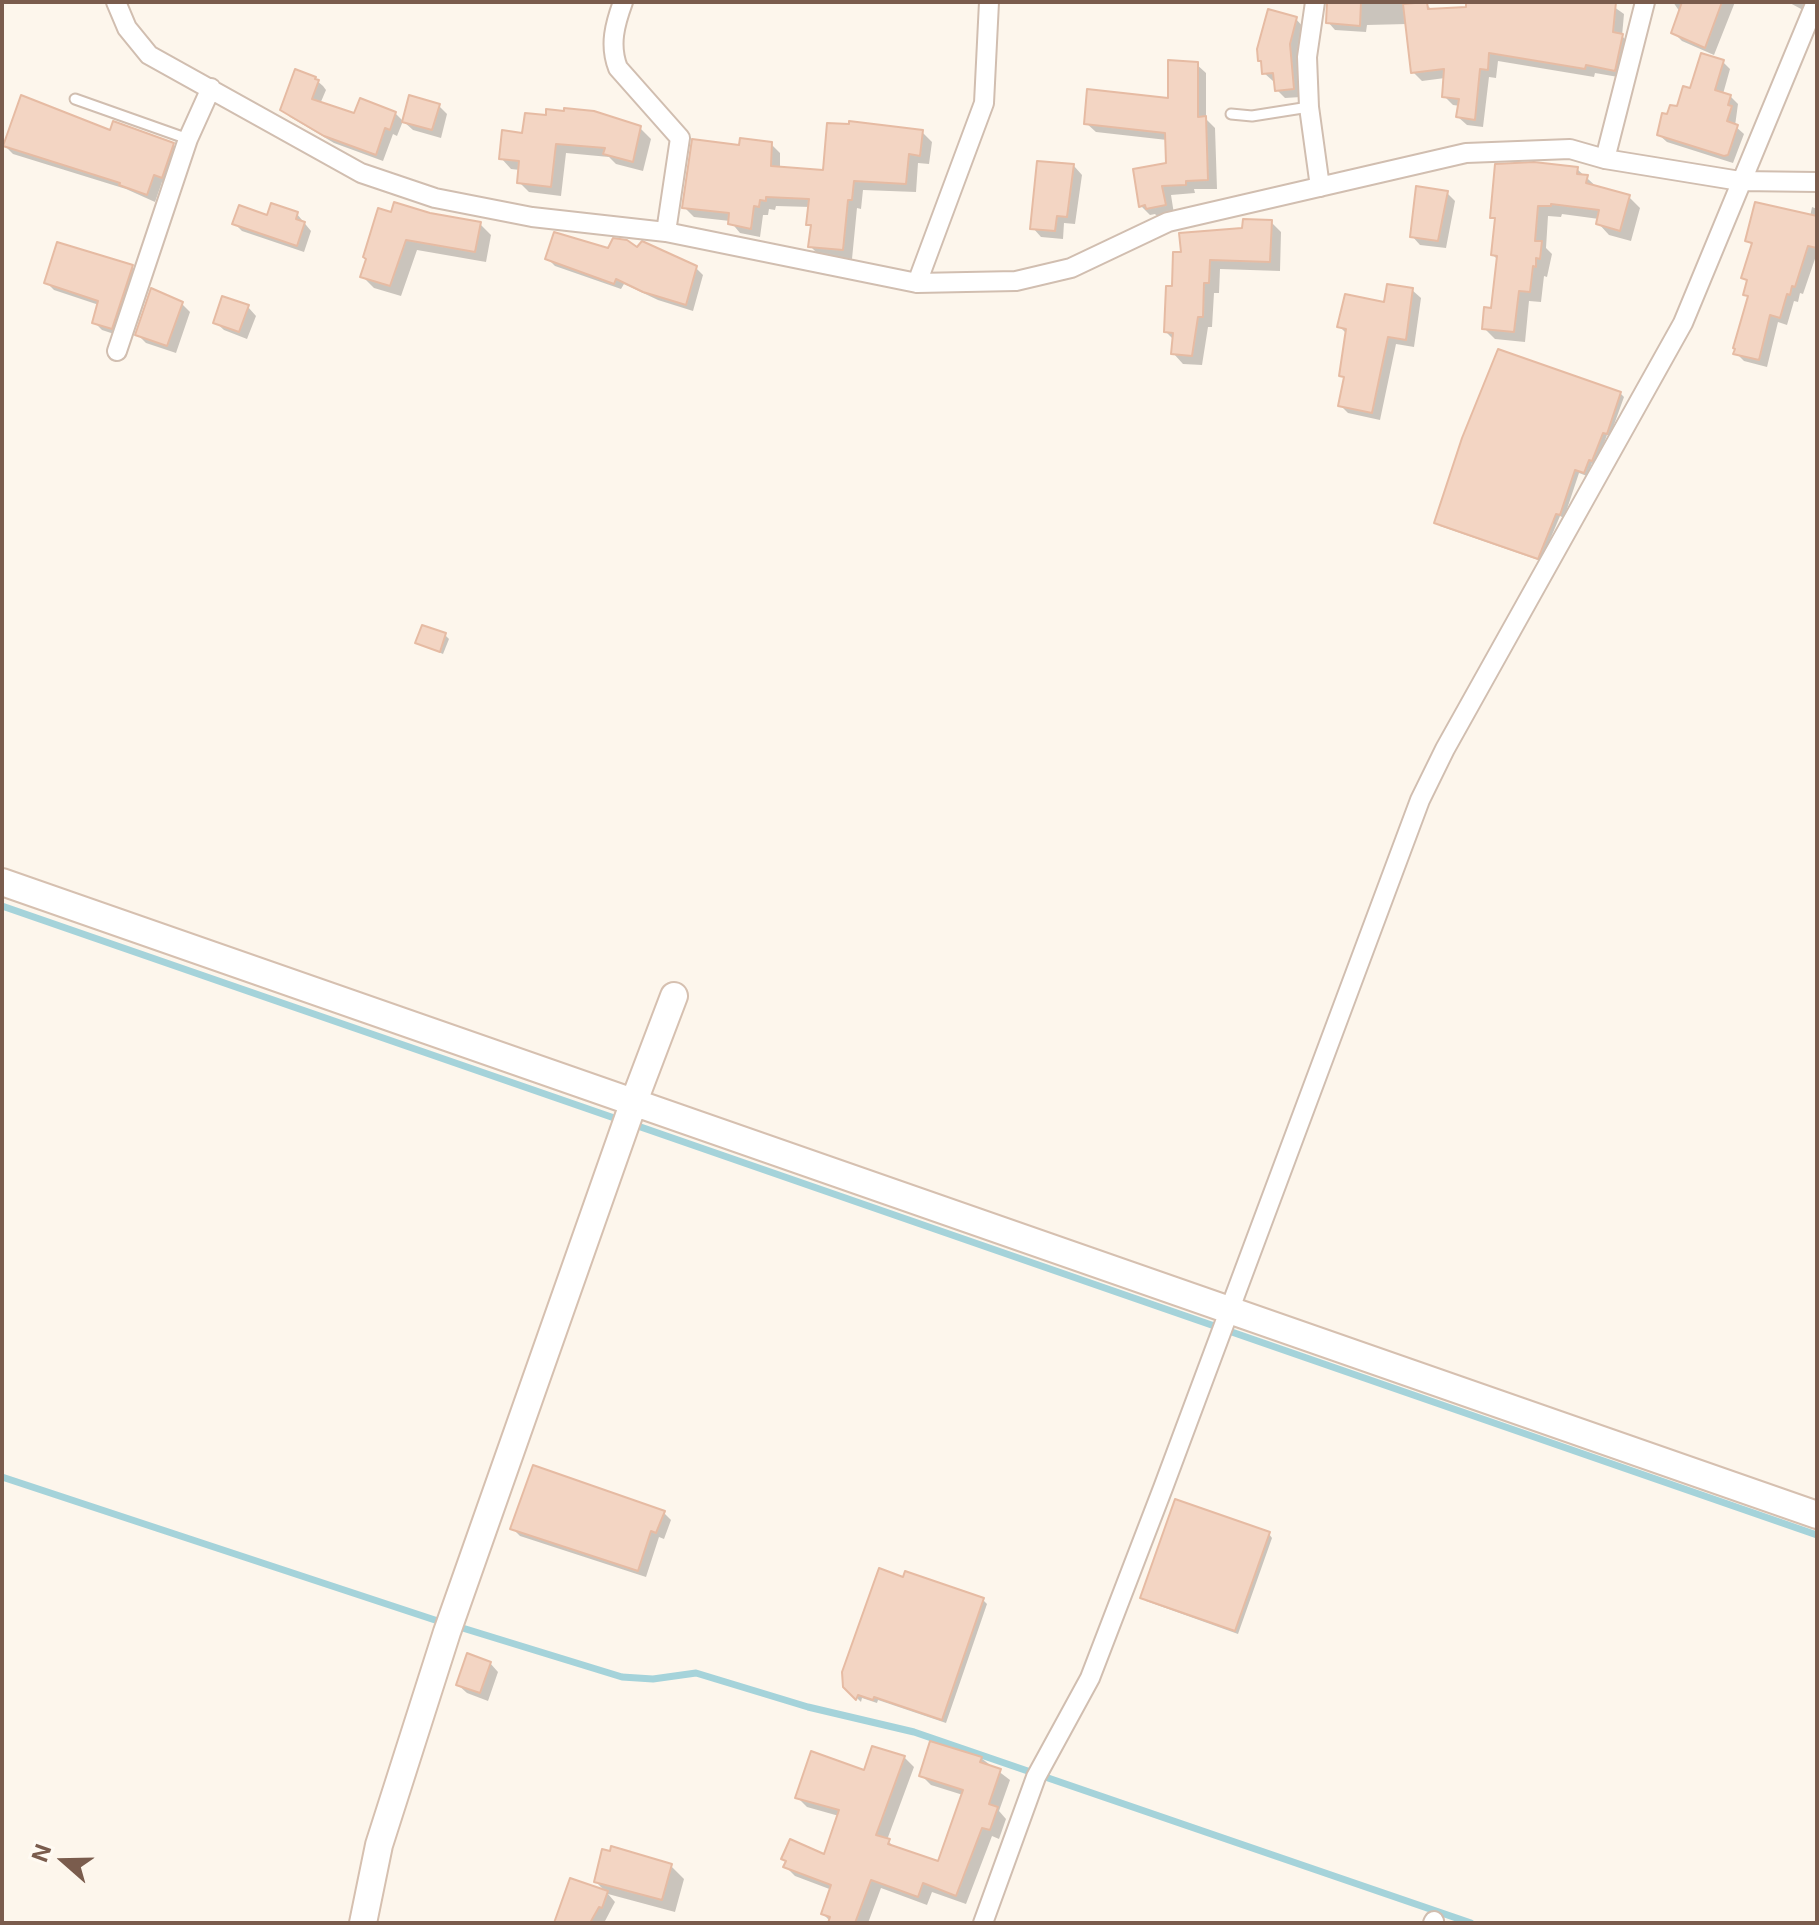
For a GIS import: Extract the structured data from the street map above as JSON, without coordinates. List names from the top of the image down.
{
  "north": "left"
}
